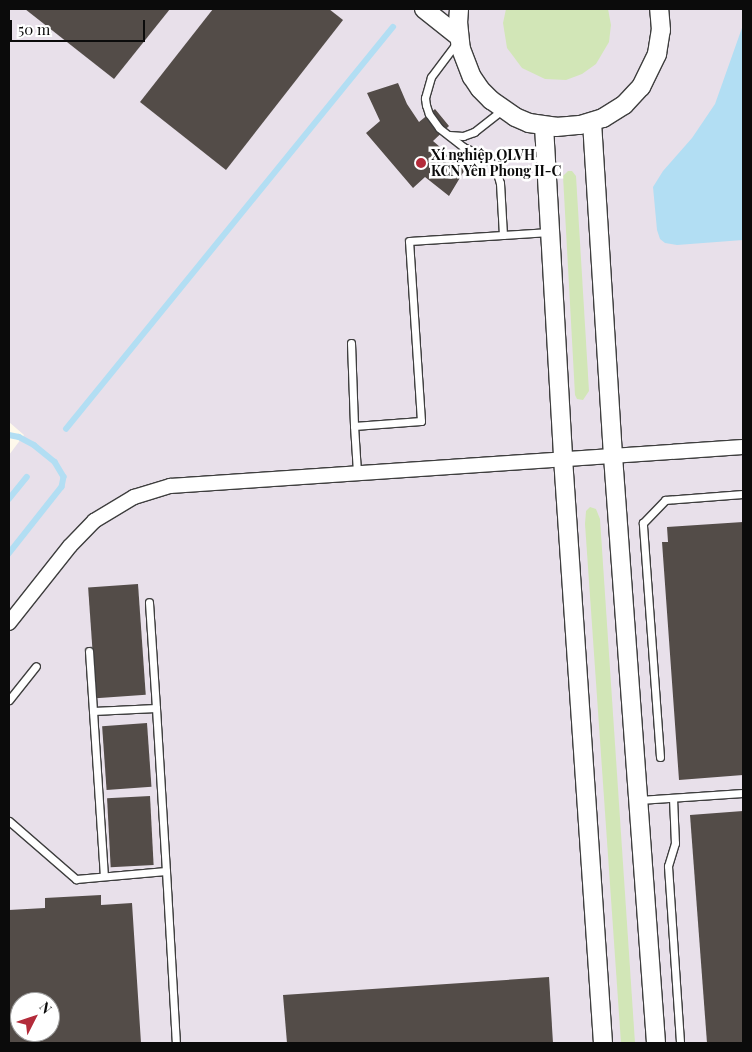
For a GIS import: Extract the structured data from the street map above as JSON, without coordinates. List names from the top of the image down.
{
  "places": ["Xí nghiệp QLVH KCN Yên Phong II-C"],
  "scale_bar": "50 m",
  "north": "top right"
}
